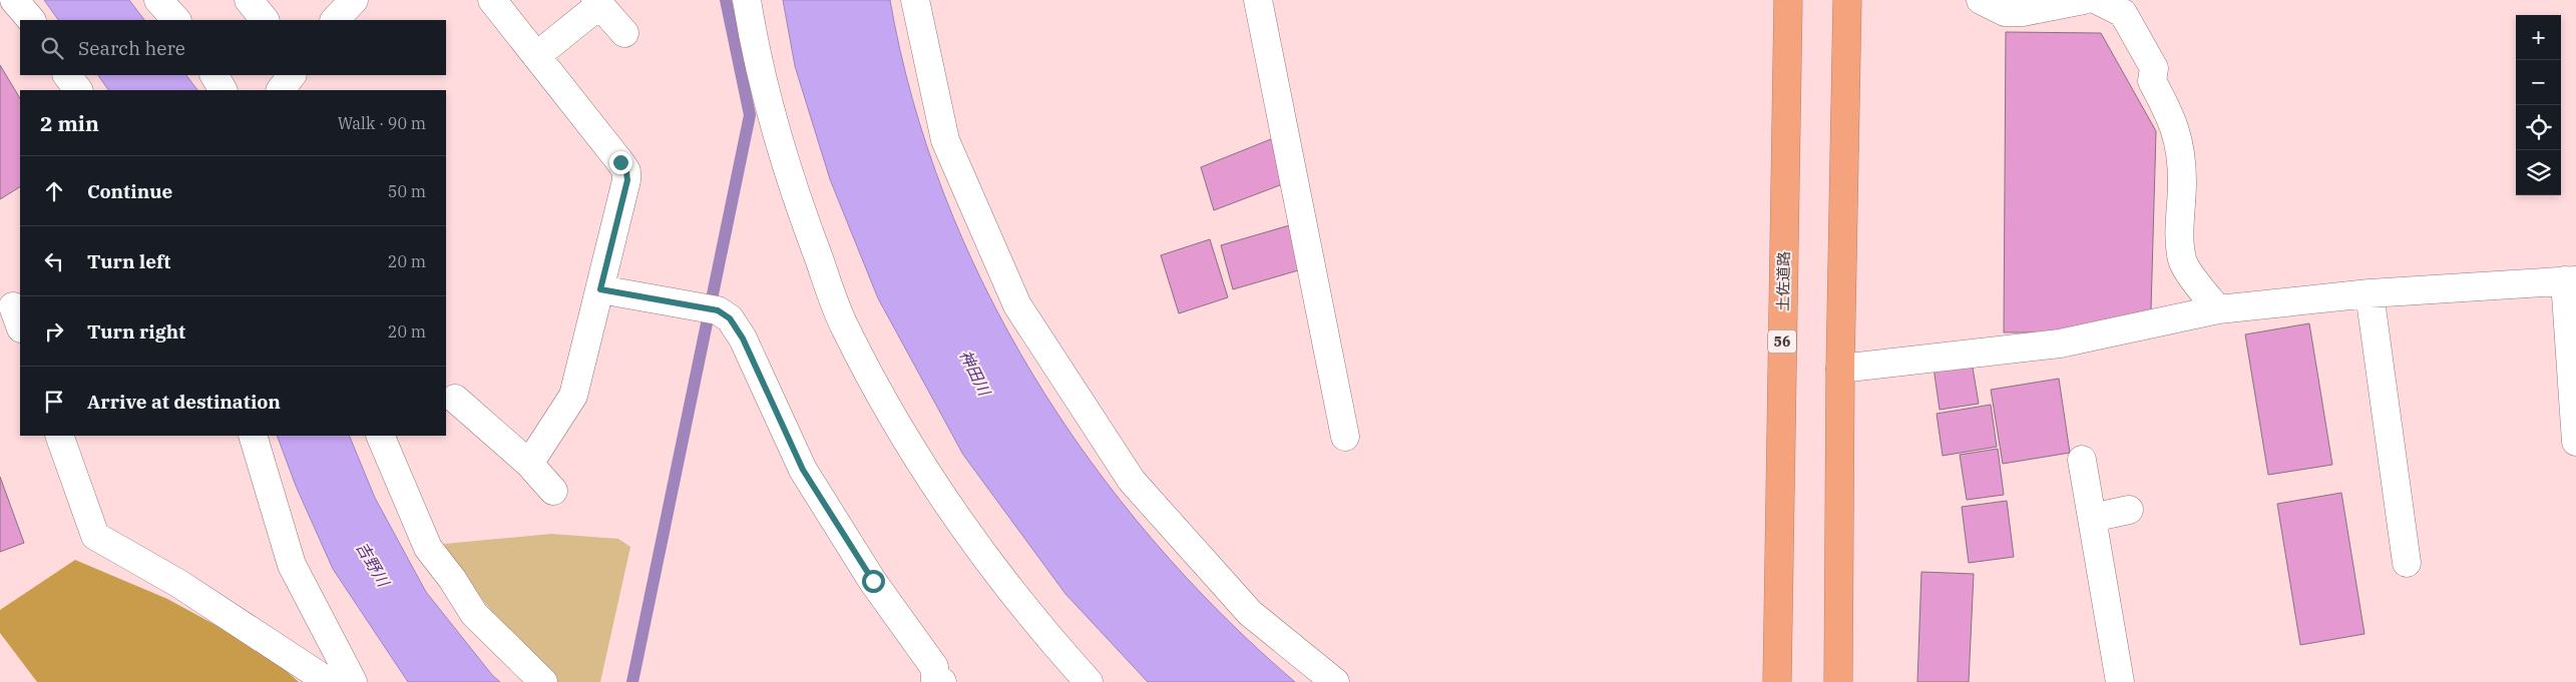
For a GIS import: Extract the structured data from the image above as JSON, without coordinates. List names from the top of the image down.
{
  "streets": {
    "highway": ["土佐道路", "56"]
  },
  "water": ["神田川", "吉野川"],
  "page": {
    "map_buttons": ["+", "−"],
    "search": "Search here",
    "heading": ["2 min", "Walk · 90 m"],
    "list": [
      ["Continue", "50 m"],
      ["Turn left", "20 m"],
      ["Turn right", "20 m"],
      "Arrive at destination"
    ]
  }
}
